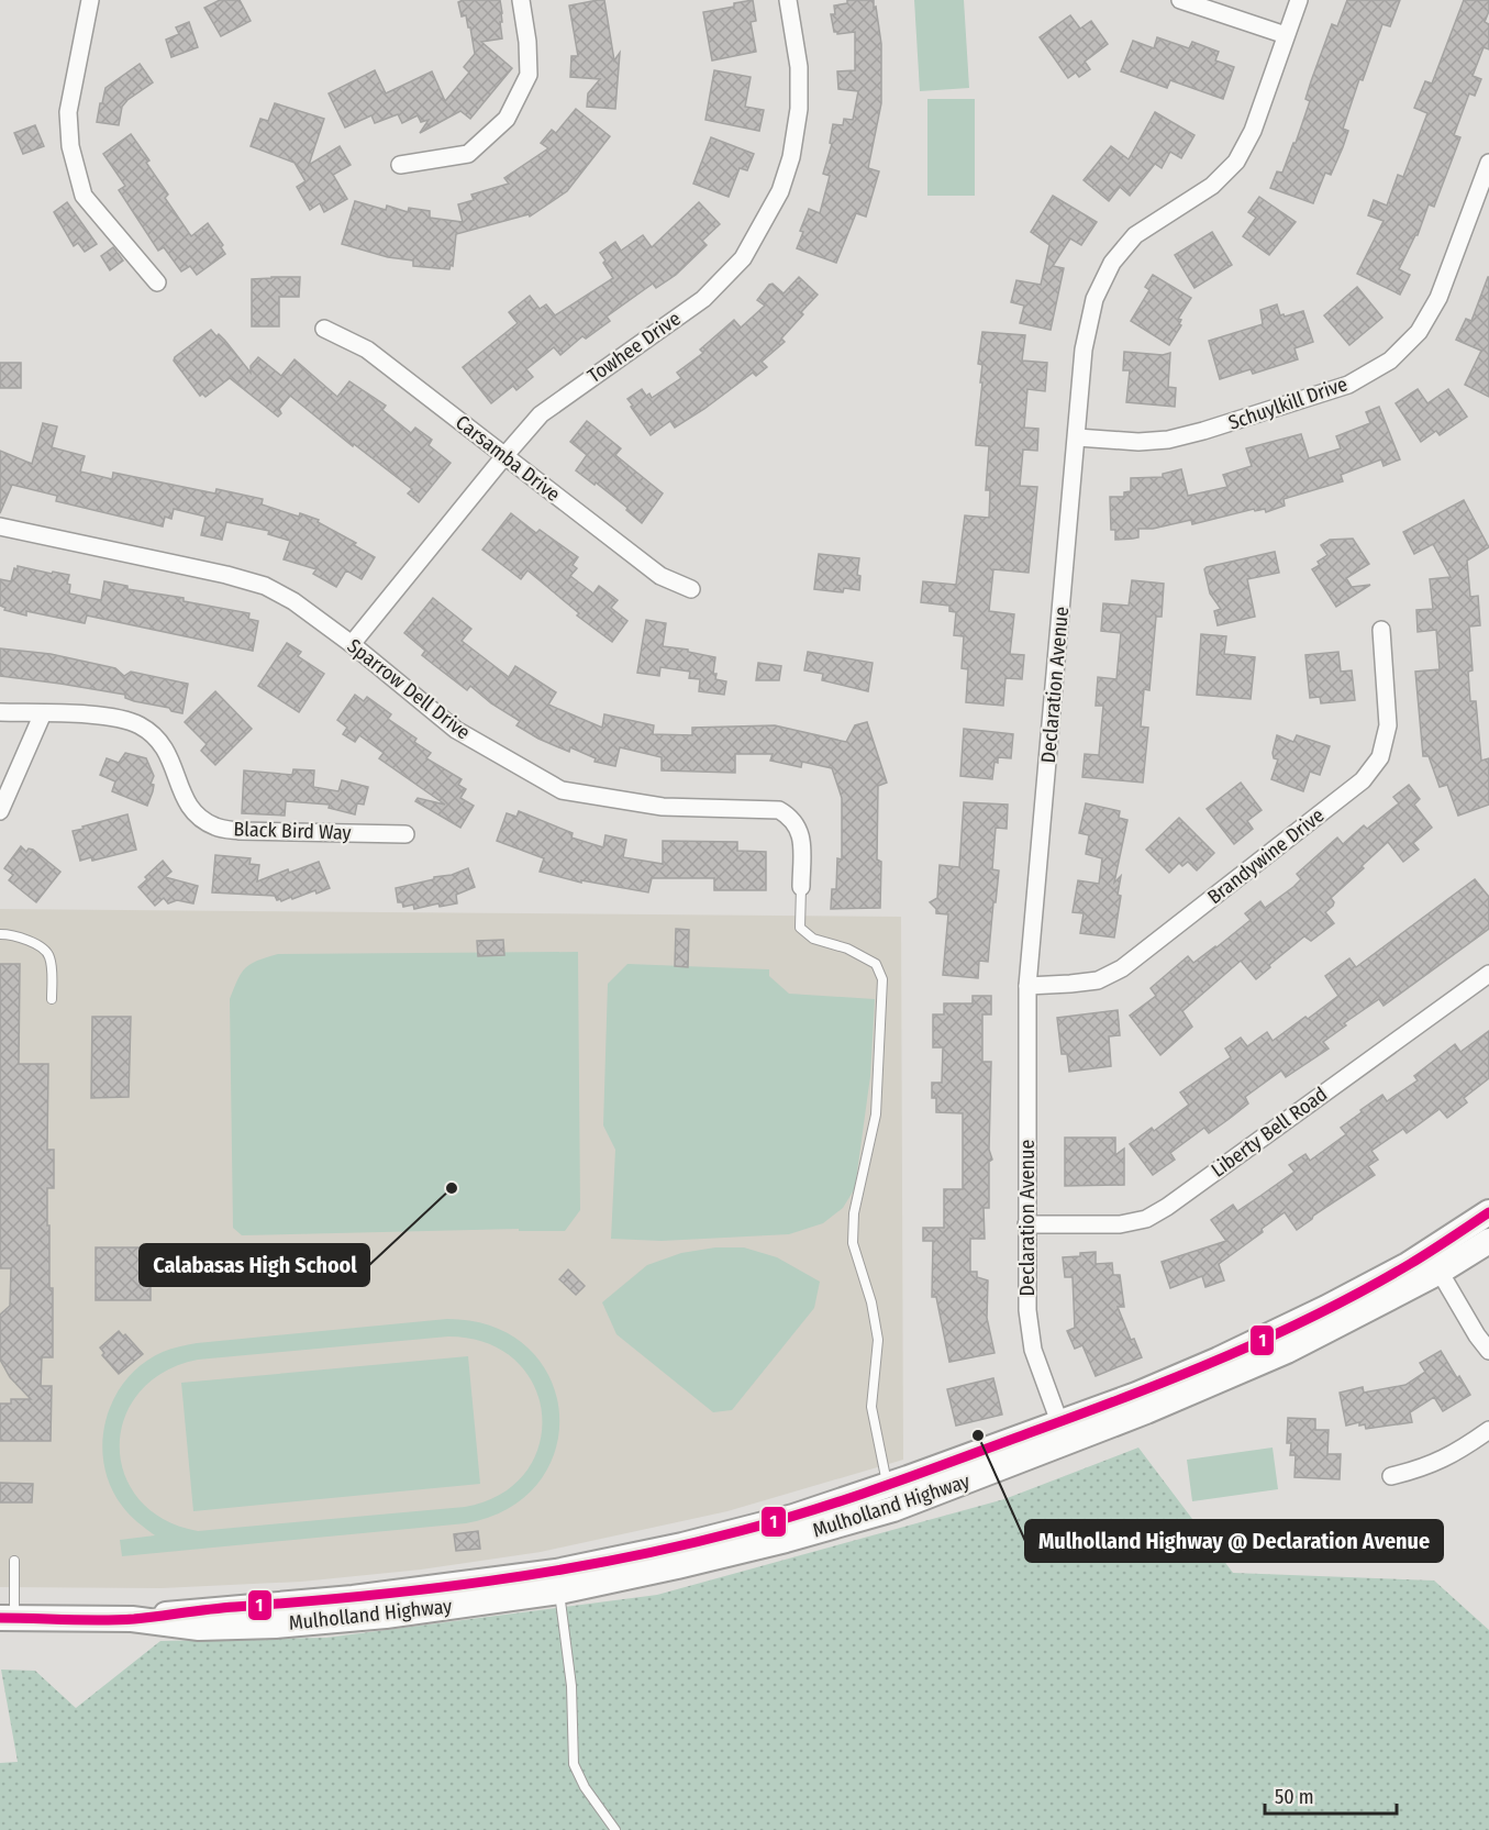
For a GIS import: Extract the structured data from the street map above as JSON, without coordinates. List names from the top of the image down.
{
  "streets": {
    "main road": ["Mulholland Highway"],
    "street": [
      "Towhee Drive",
      "Schuylkill Drive",
      "Carsamba Drive",
      "Declaration Avenue",
      "Sparrow Dell Drive",
      "Black Bird Way",
      "Brandywine Drive",
      "Liberty Bell Road"
    ]
  },
  "crossings": [
    ["Towhee Drive", "Carsamba Drive"],
    ["Towhee Drive", "Sparrow Dell Drive"],
    ["Schuylkill Drive", "Declaration Avenue"],
    ["Declaration Avenue", "Brandywine Drive"],
    ["Declaration Avenue", "Liberty Bell Road"],
    ["Declaration Avenue", "Mulholland Highway"]
  ],
  "places": ["Calabasas High School", "Mulholland Highway @ Declaration Avenue"],
  "lines": ["transit line 1"],
  "scale_bar": "50 m"
}
